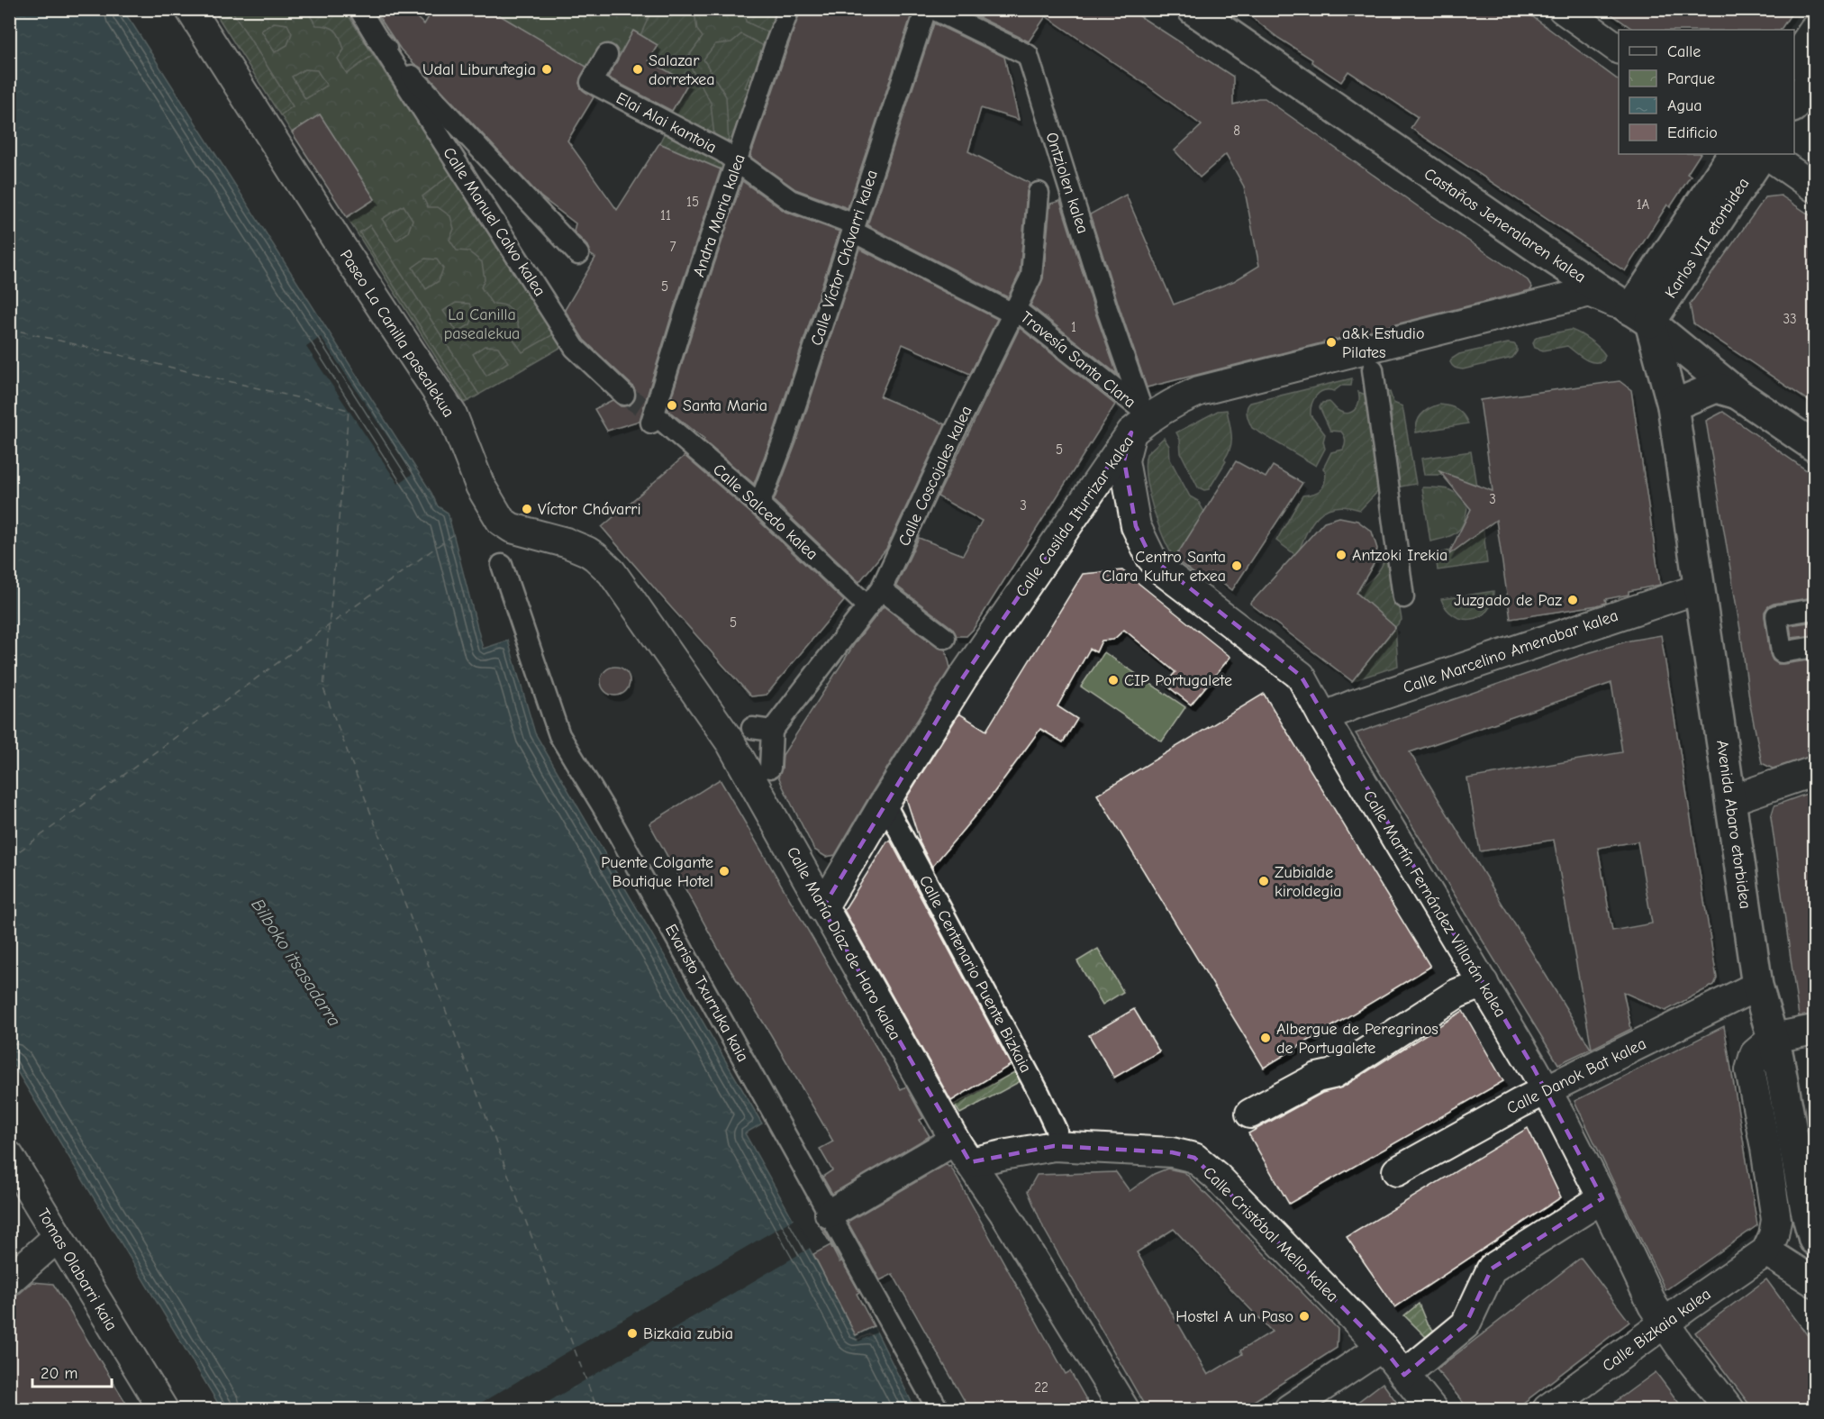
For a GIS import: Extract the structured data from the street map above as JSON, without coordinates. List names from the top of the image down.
{
  "streets": {
    "street": [
      "Elai Alai kantoia",
      "Ontziolen kalea",
      "Andra Maria kalea",
      "Calle Manuel Calvo kalea",
      "Castaños Jeneralaren kalea",
      "Karlos VII etorbidea",
      "Calle Víctor Chávarri kalea",
      "Paseo La Canilla pasealekua",
      "Travesía Santa Clara",
      "Calle Coscojales kalea",
      "Calle Salcedo kalea",
      "Calle Casilda Iturrizar kalea",
      "Calle Marcelino Amenabar kalea",
      "Avenida Abaro etorbidea",
      "Calle Martín Fernández Villarán kalea",
      "Calle María Díaz de Haro kalea",
      "Calle Centenario Puente Bizkaia",
      "Evaristo Txurruka kaia",
      "Calle Danok Bat kalea",
      "Calle Cristóbal Mello kalea",
      "Tomas Olabarri kaia",
      "Calle Bizkaia kalea"
    ]
  },
  "crossings": [
    ["Elai Alai kantoia", "Andra Maria kalea"],
    ["Elai Alai kantoia", "Calle Víctor Chávarri kalea"],
    ["Elai Alai kantoia", "Travesía Santa Clara"],
    ["Ontziolen kalea", "Travesía Santa Clara"],
    ["Ontziolen kalea", "Calle Casilda Iturrizar kalea"],
    ["Ontziolen kalea", "Calle Martín Fernández Villarán kalea"],
    ["Andra Maria kalea", "Calle Salcedo kalea"],
    ["Castaños Jeneralaren kalea", "Karlos VII etorbidea"],
    ["Castaños Jeneralaren kalea", "Calle Casilda Iturrizar kalea"],
    ["Castaños Jeneralaren kalea", "Avenida Abaro etorbidea"],
    ["Karlos VII etorbidea", "Calle Casilda Iturrizar kalea"],
    ["Karlos VII etorbidea", "Avenida Abaro etorbidea"],
    ["Calle Víctor Chávarri kalea", "Travesía Santa Clara"],
    ["Calle Víctor Chávarri kalea", "Calle Salcedo kalea"],
    ["Paseo La Canilla pasealekua", "Calle Coscojales kalea"],
    ["Paseo La Canilla pasealekua", "Calle María Díaz de Haro kalea"],
    ["Travesía Santa Clara", "Calle Coscojales kalea"],
    ["Travesía Santa Clara", "Calle Casilda Iturrizar kalea"],
    ["Travesía Santa Clara", "Calle Martín Fernández Villarán kalea"],
    ["Calle Coscojales kalea", "Calle Salcedo kalea"],
    ["Calle Coscojales kalea", "Calle María Díaz de Haro kalea"],
    ["Calle Casilda Iturrizar kalea", "Avenida Abaro etorbidea"],
    ["Calle Casilda Iturrizar kalea", "Calle Martín Fernández Villarán kalea"],
    ["Calle Casilda Iturrizar kalea", "Calle María Díaz de Haro kalea"],
    ["Calle Casilda Iturrizar kalea", "Calle Centenario Puente Bizkaia"],
    ["Calle Marcelino Amenabar kalea", "Avenida Abaro etorbidea"],
    ["Calle Marcelino Amenabar kalea", "Calle Martín Fernández Villarán kalea"],
    ["Avenida Abaro etorbidea", "Calle Danok Bat kalea"],
    ["Calle Martín Fernández Villarán kalea", "Calle Danok Bat kalea"],
    ["Calle Martín Fernández Villarán kalea", "Calle Bizkaia kalea"],
    ["Calle María Díaz de Haro kalea", "Calle Cristóbal Mello kalea"],
    ["Calle Centenario Puente Bizkaia", "Calle Cristóbal Mello kalea"]
  ],
  "water": ["Bilboko itsasadarra"],
  "parks": ["La Canilla pasealekua"],
  "places": [
    "Udal Liburutegia",
    "Salazar dorretxea",
    "a&k Estudio Pilates",
    "Santa Maria",
    "Víctor Chávarri",
    "Antzoki Irekia",
    "Centro Santa Clara Kultur etxea",
    "Juzgado de Paz",
    "CIP Portugalete",
    "Puente Colgante Boutique Hotel",
    "Zubialde kiroldegia",
    "Albergue de Peregrinos de Portugalete",
    "Hostel A un Paso",
    "Bizkaia zubia"
  ],
  "house_numbers": [
    "8",
    "15",
    "1A",
    "11",
    "7",
    "5",
    "33",
    "1",
    "5",
    "3",
    "3",
    "5",
    "22"
  ],
  "legend": [
    "Calle",
    "Parque",
    "Agua",
    "Edificio"
  ],
  "scale_bar": "20 m"
}
